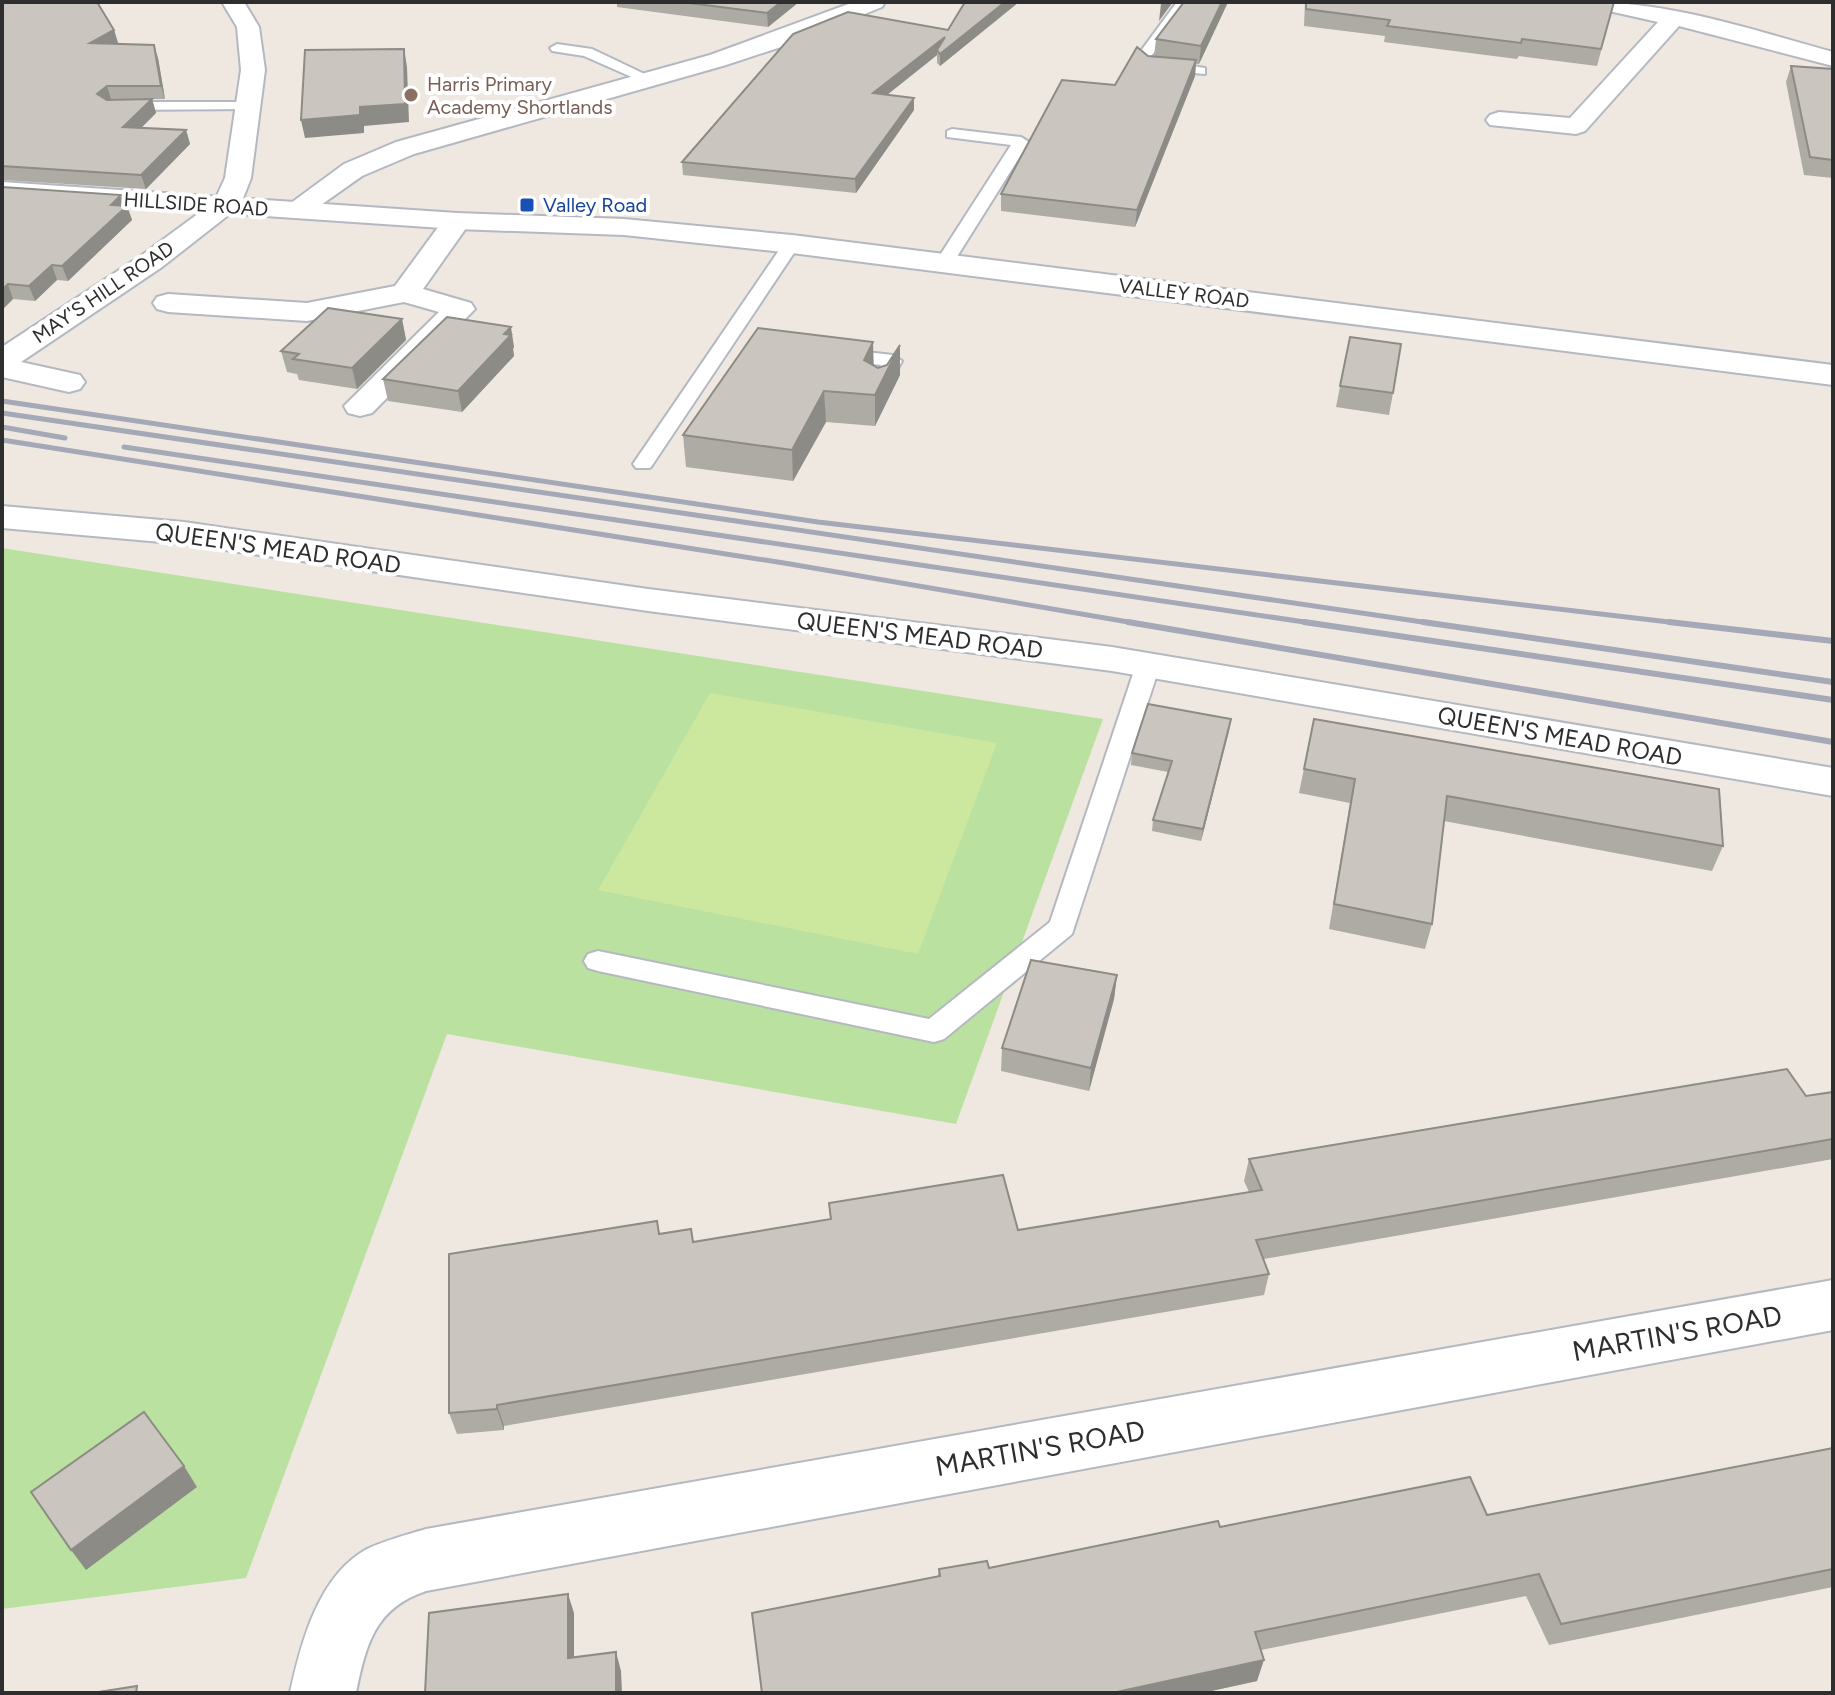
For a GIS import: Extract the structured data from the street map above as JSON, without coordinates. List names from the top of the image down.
{
  "streets": {
    "street": [
      "HILLSIDE ROAD",
      "MAY'S HILL ROAD",
      "VALLEY ROAD",
      "QUEEN'S MEAD ROAD",
      "MARTIN'S ROAD"
    ]
  },
  "crossings": [
    ["HILLSIDE ROAD", "MAY'S HILL ROAD"],
    ["HILLSIDE ROAD", "VALLEY ROAD"]
  ],
  "places": {
    "other": ["Harris Primary Academy Shortlands"],
    "transit": ["Valley Road"]
  }
}
